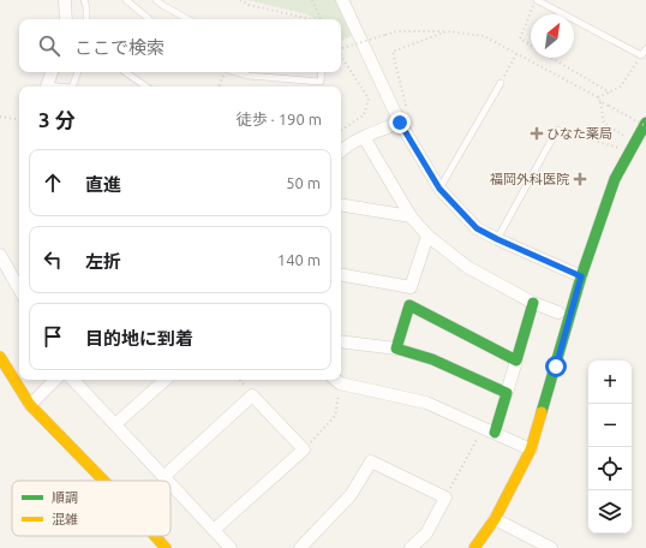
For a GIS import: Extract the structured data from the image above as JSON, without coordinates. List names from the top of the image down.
{
  "places": {
    "health": ["ひなた薬局", "福岡外科医院"]
  },
  "legend": ["順調", "混雑"],
  "north": "top right",
  "page": {
    "search": "ここで検索",
    "heading": ["3 分", "徒歩 · 190 m"],
    "list": [
      ["直進", "50 m"],
      ["左折", "140 m"],
      "目的地に到着"
    ],
    "map_buttons": ["+", "−"]
  }
}
